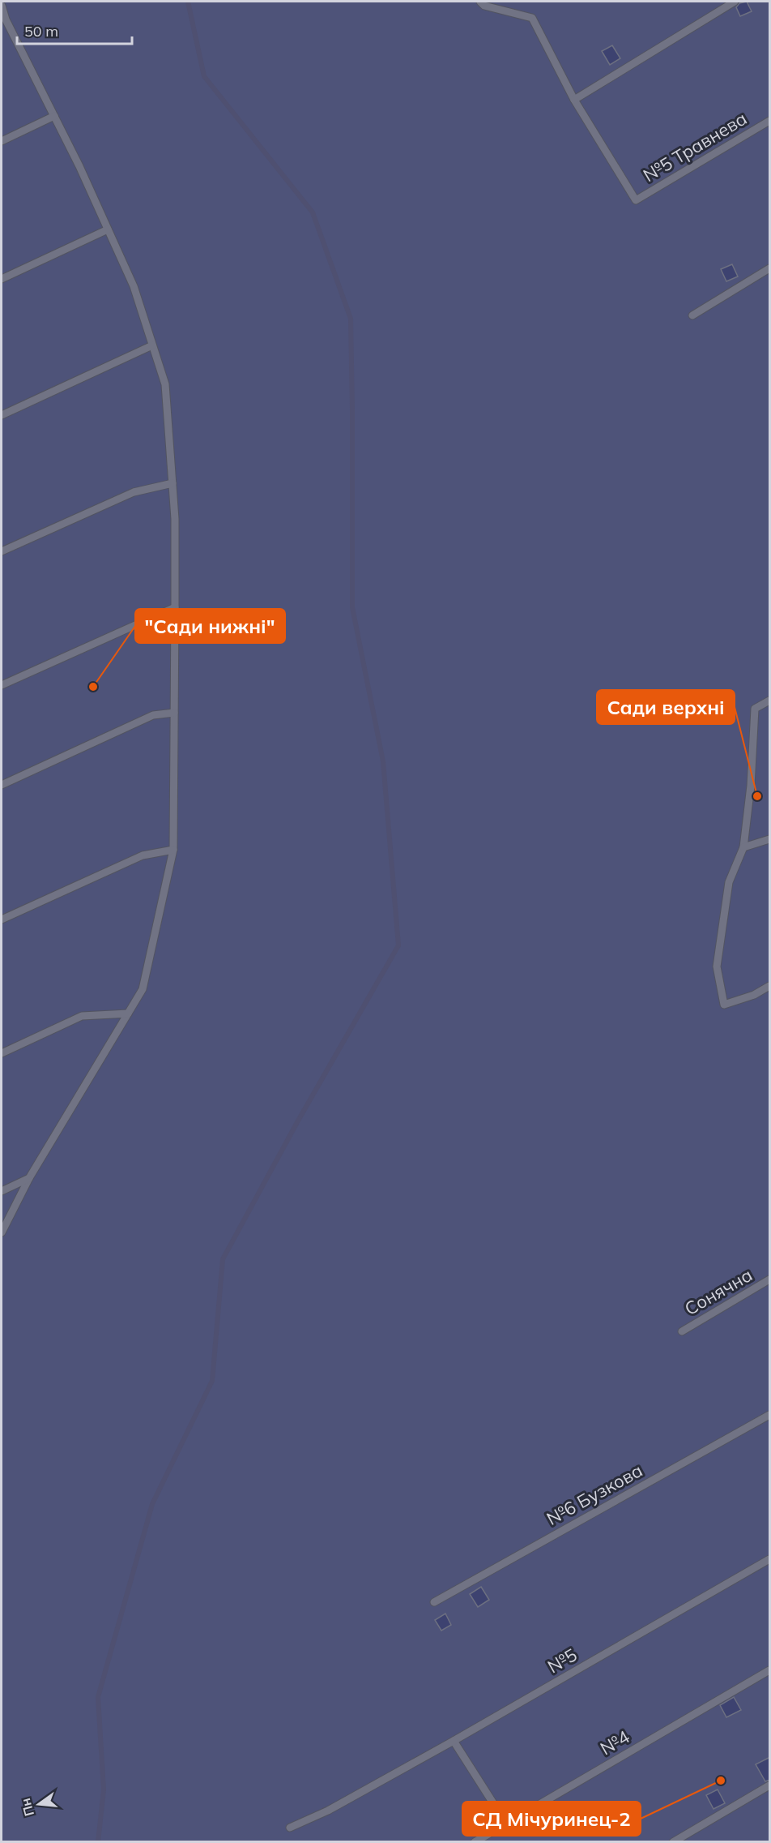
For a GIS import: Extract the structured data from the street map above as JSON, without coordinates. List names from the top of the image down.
{
  "streets": {
    "lane": [
      "№5 Травнева",
      "Сонячна",
      "№6 Бузкова",
      "№5",
      "№4"
    ]
  },
  "places": ["\"Сади нижні\"", "Сади верхні", "СД Мічуринец-2"],
  "scale_bar": "50 m",
  "north": "left"
}
